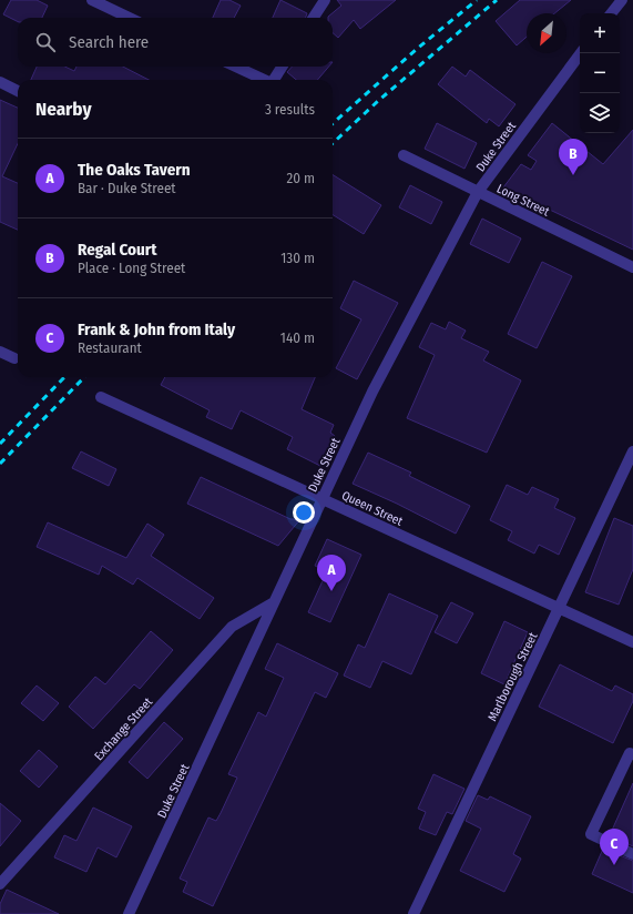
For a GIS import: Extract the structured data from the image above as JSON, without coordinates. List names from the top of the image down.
{
  "streets": {
    "street": [
      "Duke Street",
      "Long Street",
      "Queen Street",
      "Marlborough Street",
      "Exchange Street"
    ]
  },
  "crossings": [
    ["Duke Street", "Long Street"],
    ["Duke Street", "Queen Street"],
    ["Duke Street", "Exchange Street"],
    ["Queen Street", "Marlborough Street"]
  ],
  "north": "bottom left",
  "page": {
    "map_buttons": ["+", "−"],
    "search": "Search here",
    "heading": ["Nearby", "3 results"],
    "list": [
      {
        "mark": "A",
        "name": "The Oaks Tavern",
        "note": "Bar · Duke Street",
        "value": "20 m"
      },
      {
        "mark": "B",
        "name": "Regal Court",
        "note": "Place · Long Street",
        "value": "130 m"
      },
      {
        "mark": "C",
        "name": "Frank & John from Italy",
        "note": "Restaurant",
        "value": "140 m"
      }
    ],
    "pins": ["B", "A", "C"]
  }
}
